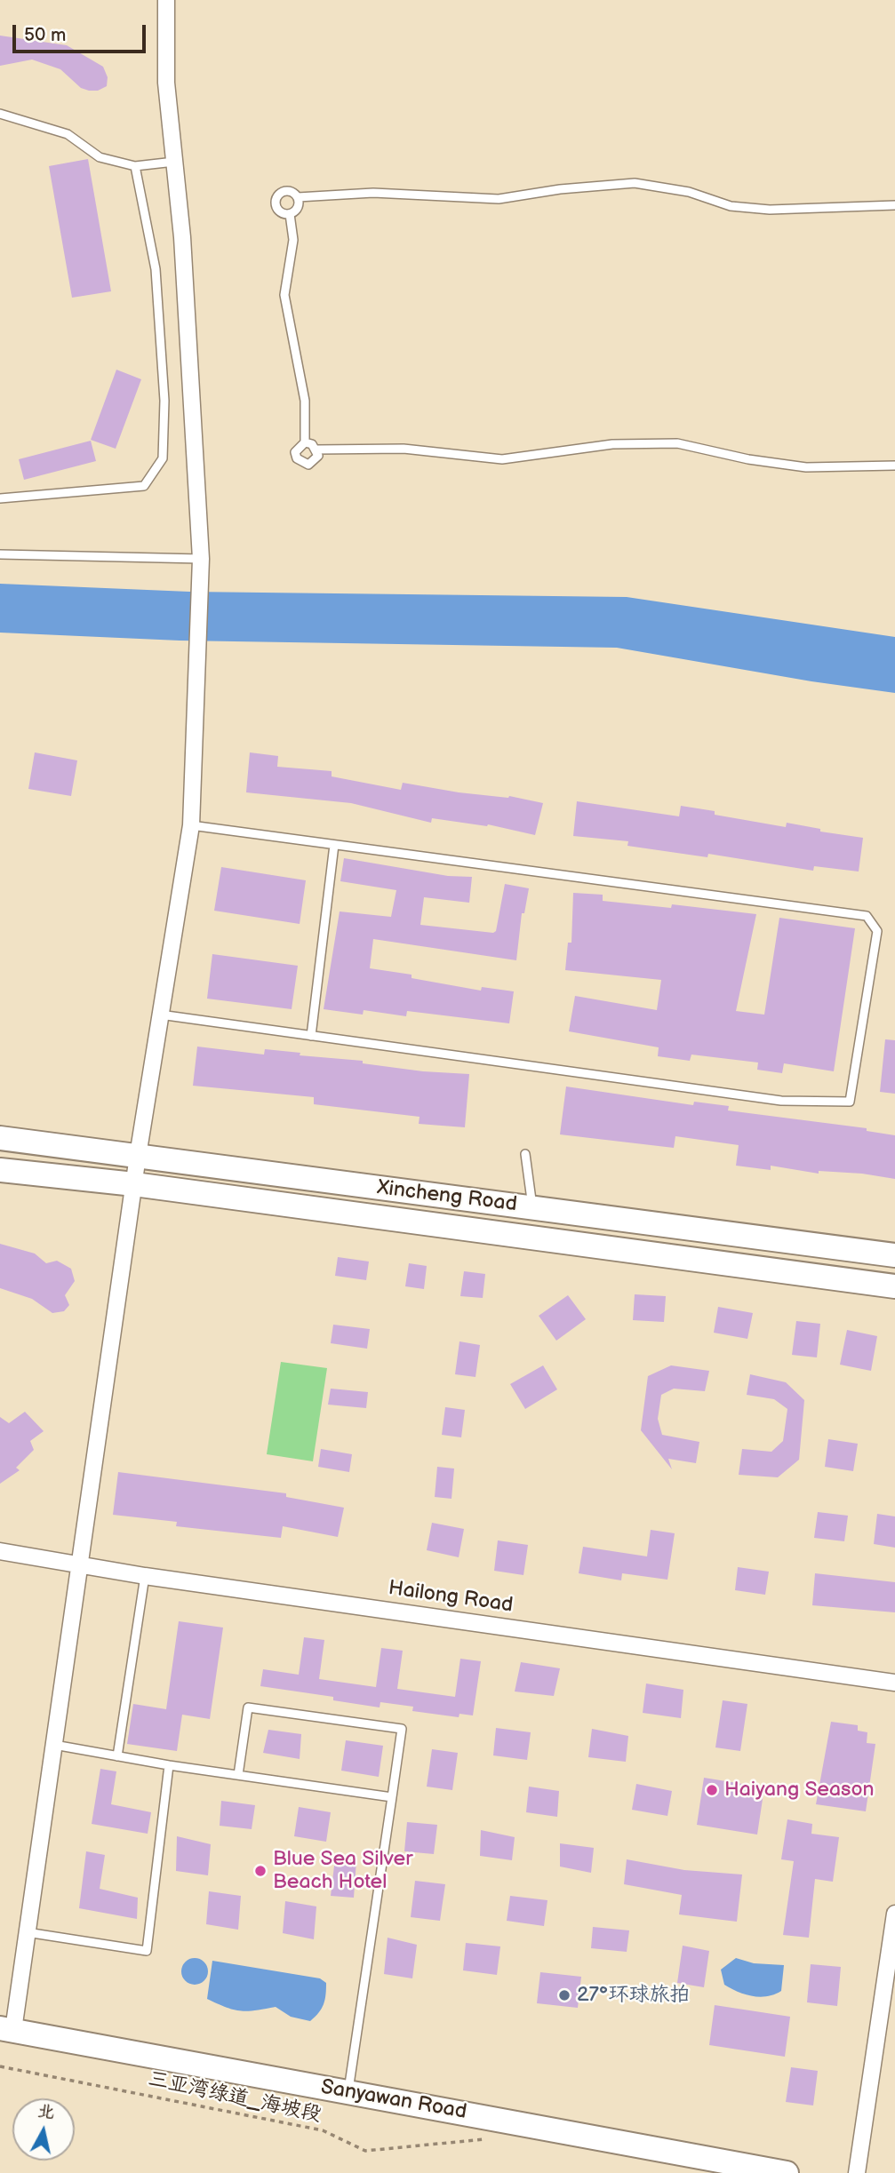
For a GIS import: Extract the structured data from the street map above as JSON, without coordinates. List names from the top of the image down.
{
  "streets": {
    "main road": ["Xincheng Road", "Sanyawan Road"],
    "street": ["Hailong Road"],
    "path": ["三亚湾绿道_海坡段"]
  },
  "places": ["Haiyang Season", "Blue Sea Silver Beach Hotel", "27°环球旅拍"],
  "scale_bar": "50 m",
  "north": "top"
}
